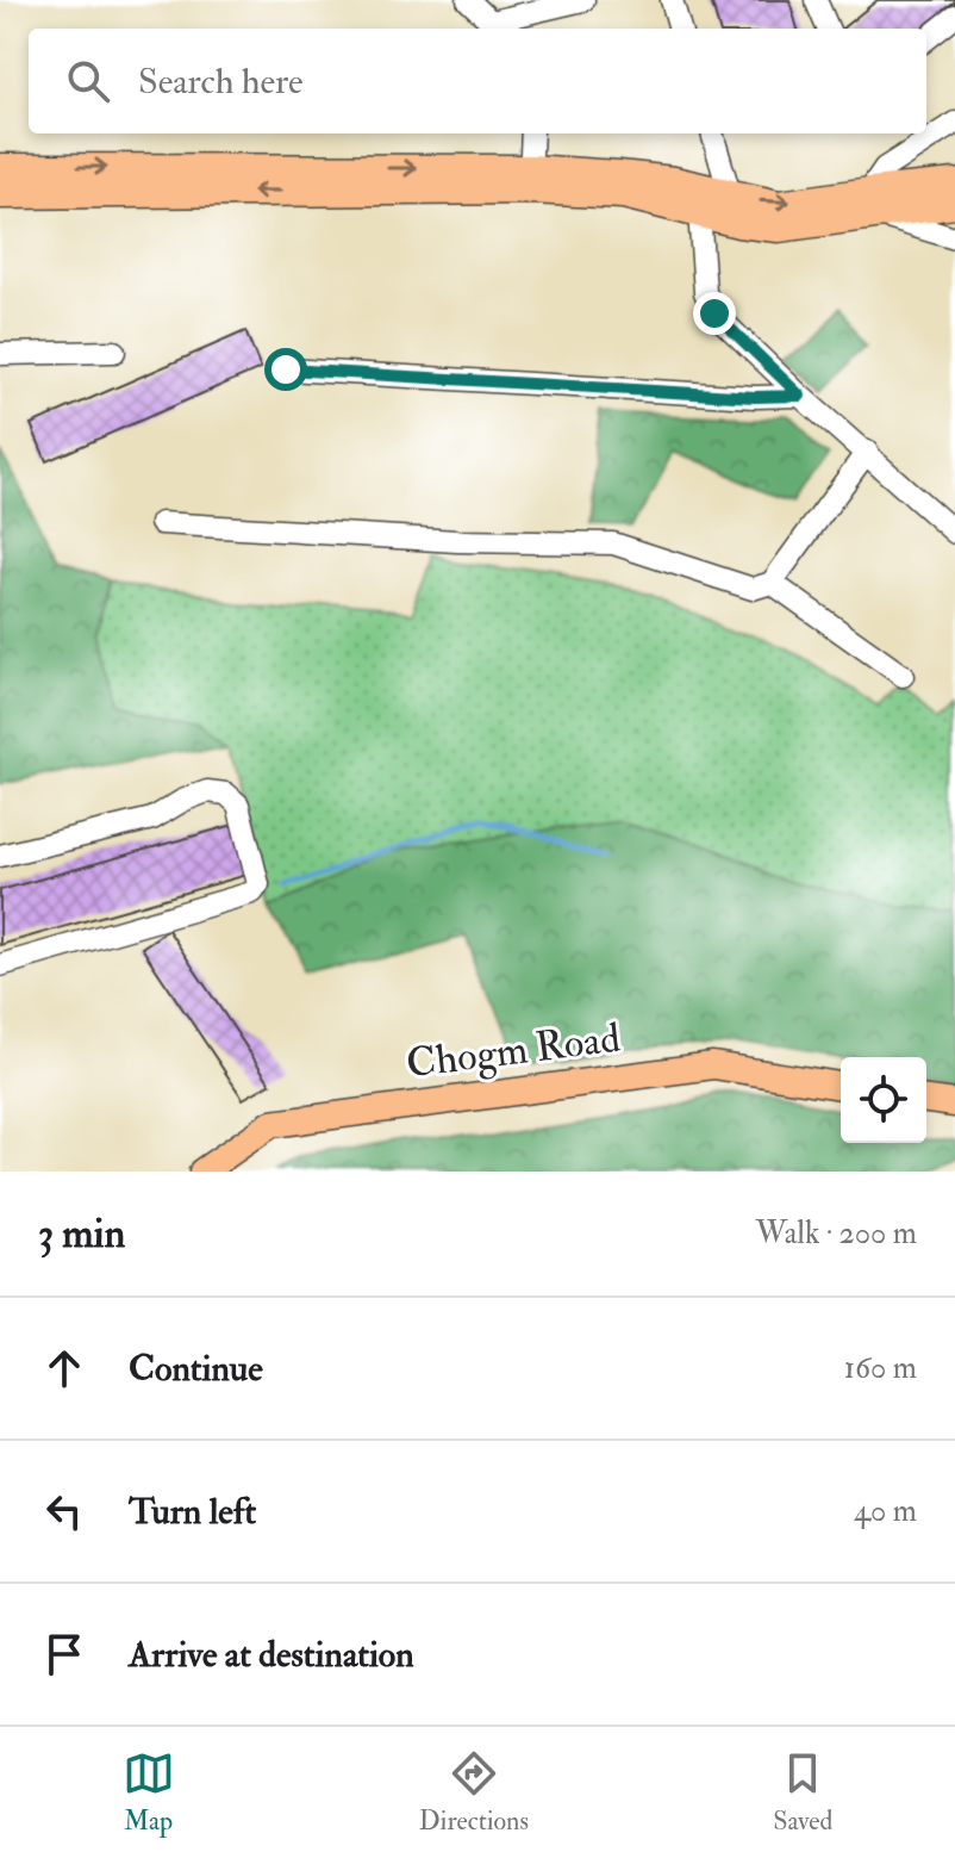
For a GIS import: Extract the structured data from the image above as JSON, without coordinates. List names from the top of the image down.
{
  "streets": {
    "main road": ["Chogm Road"]
  },
  "page": {
    "search": "Search here",
    "heading": ["3 min", "Walk · 200 m"],
    "list": [
      ["Continue", "160 m"],
      ["Turn left", "40 m"],
      "Arrive at destination"
    ],
    "nav": ["Map", "Directions", "Saved"]
  }
}
